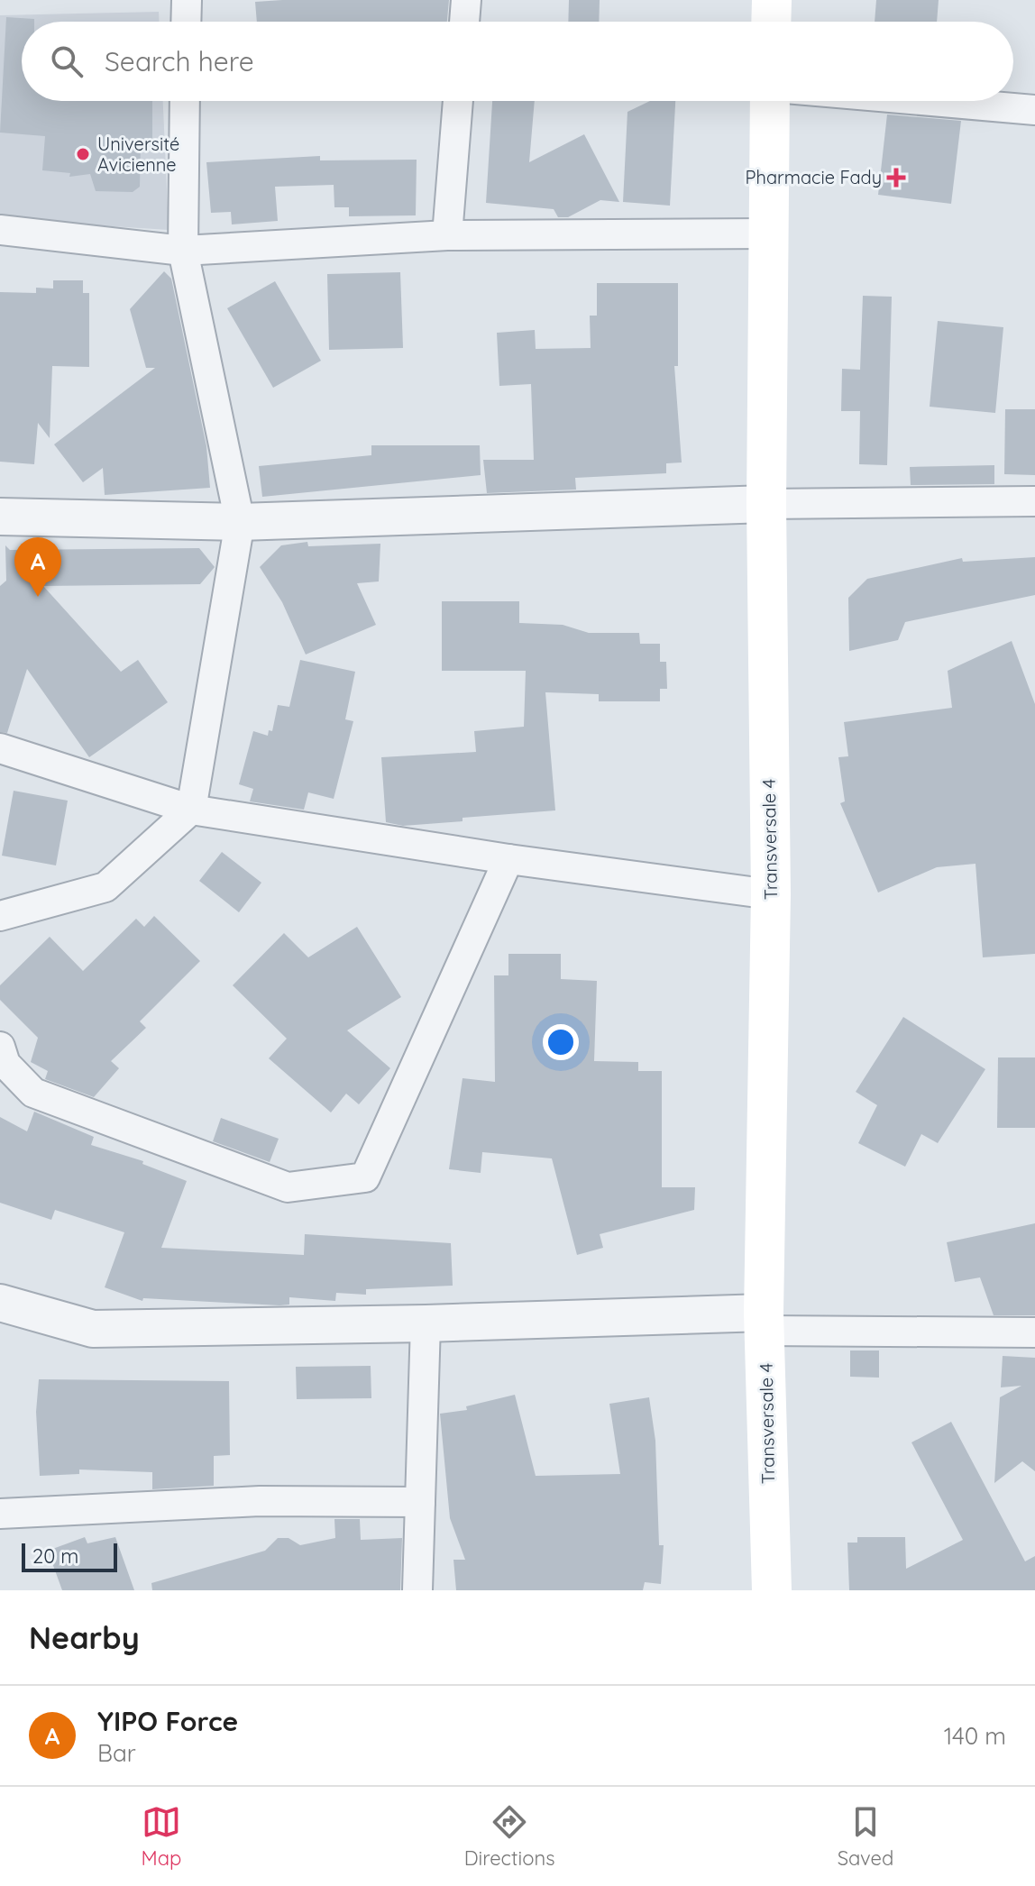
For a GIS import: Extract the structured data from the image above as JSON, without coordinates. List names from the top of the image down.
{
  "streets": {
    "main road": ["Transversale 4"]
  },
  "places": {
    "other": ["Université Avicienne"],
    "health": ["Pharmacie Fady"]
  },
  "scale_bar": "20 m",
  "page": {
    "search": "Search here",
    "pins": "A",
    "scale": "20 m",
    "heading": "Nearby",
    "list": [
      {
        "mark": "A",
        "name": "YIPO Force",
        "note": "Bar",
        "value": "140 m"
      }
    ],
    "nav": ["Map", "Directions", "Saved"]
  }
}
